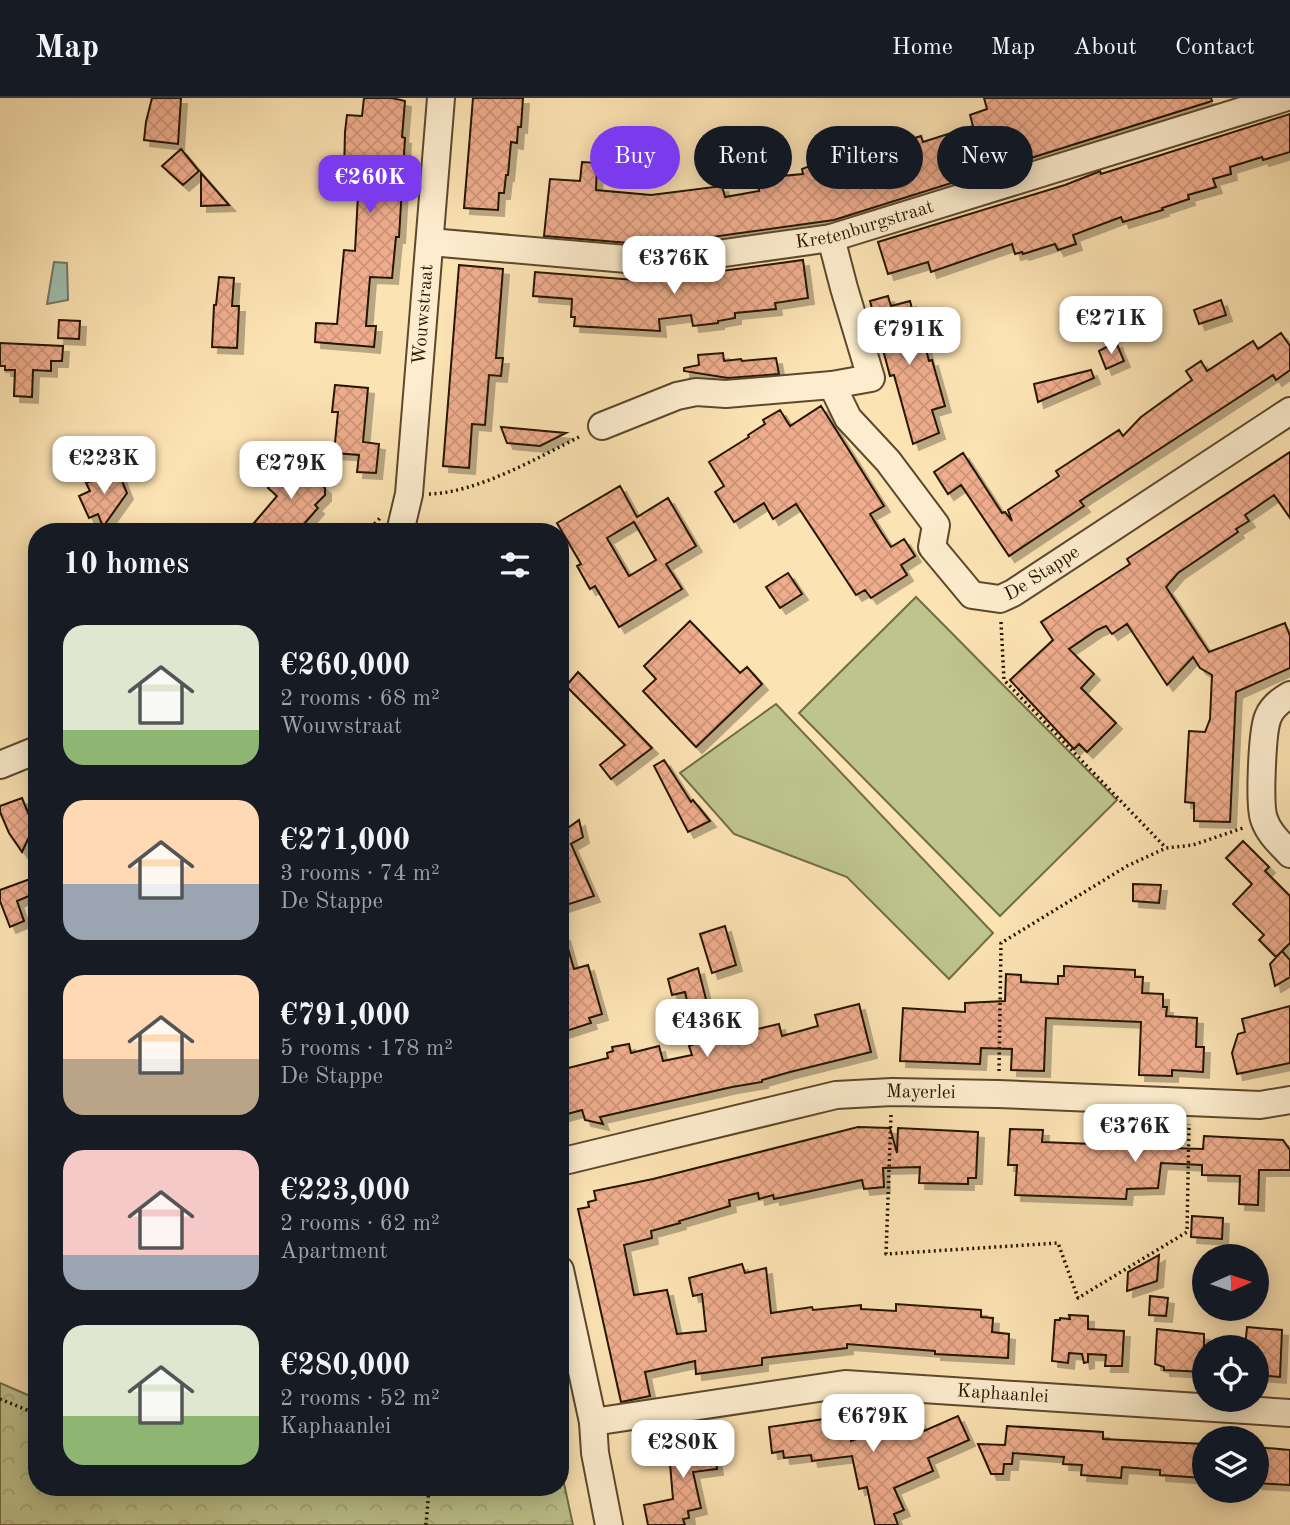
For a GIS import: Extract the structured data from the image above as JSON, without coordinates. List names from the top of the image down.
{
  "streets": {
    "street": [
      "Kretenburgstraat",
      "Wouwstraat",
      "De Stappe",
      "Mayerlei",
      "Kaphaanlei"
    ]
  },
  "crossings": [
    ["Kretenburgstraat", "Wouwstraat"]
  ],
  "north": "right",
  "page": {
    "header": "Map",
    "nav": [
      "Home",
      "Map",
      "About",
      "Contact"
    ],
    "chip": [
      "Buy",
      "Rent",
      "Filters",
      "New"
    ],
    "price": [
      "€260K",
      "€376K",
      "€271K",
      "€791K",
      "€223K",
      "€279K",
      "€436K",
      "€376K",
      "€679K",
      "€280K"
    ],
    "heading": "10 homes",
    "list": [
      {
        "name": "€260,000",
        "note": "2 rooms · 68 m² · Wouwstraat"
      },
      {
        "name": "€271,000",
        "note": "3 rooms · 74 m² · De Stappe"
      },
      {
        "name": "€791,000",
        "note": "5 rooms · 178 m² · De Stappe"
      },
      {
        "name": "€223,000",
        "note": "2 rooms · 62 m² · Apartment"
      },
      {
        "name": "€280,000",
        "note": "2 rooms · 52 m² · Kaphaanlei"
      }
    ]
  }
}
